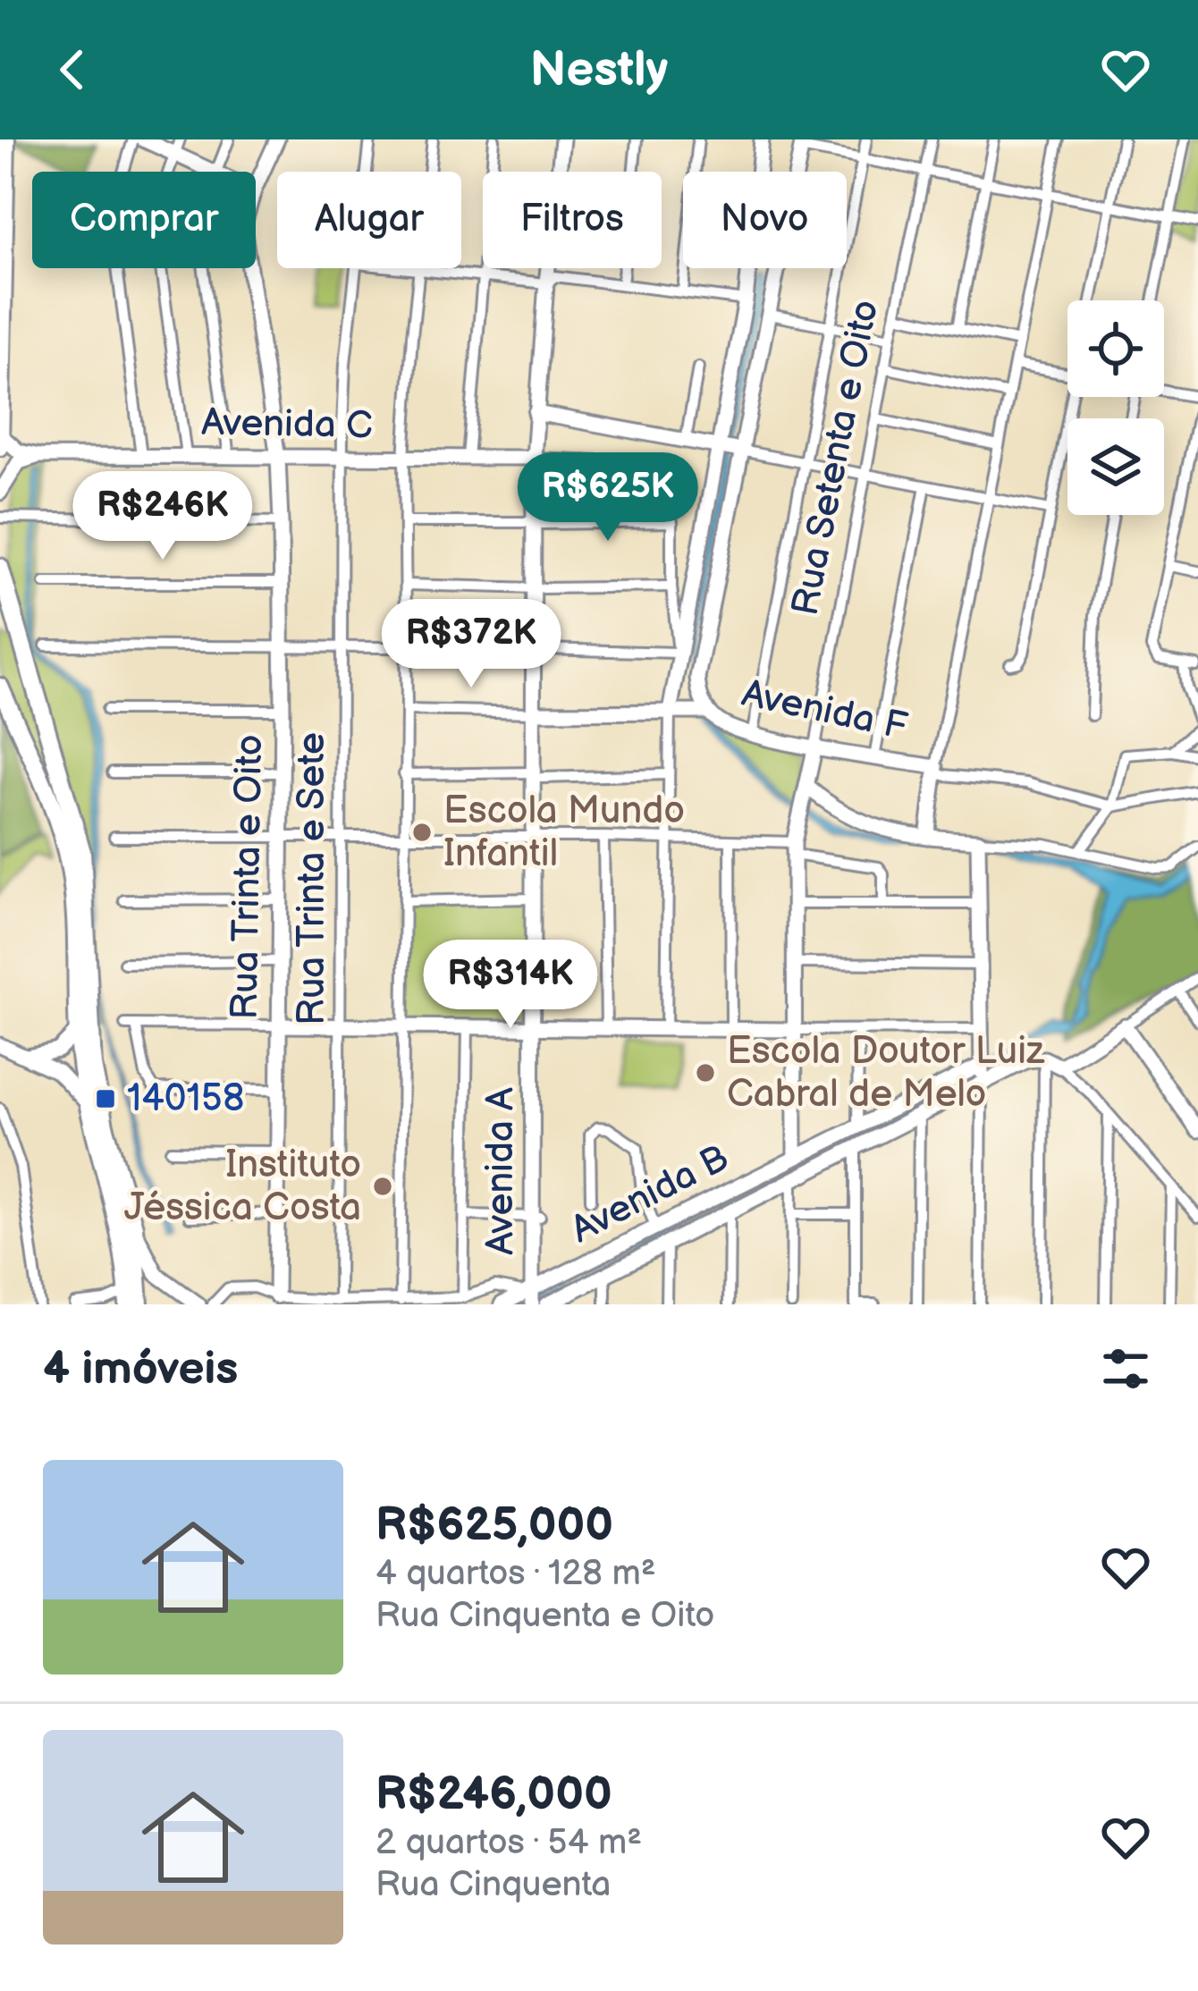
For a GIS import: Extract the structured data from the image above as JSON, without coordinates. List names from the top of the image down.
{
  "streets": {
    "street": [
      "Avenida C",
      "Rua Setenta e Oito",
      "Avenida F",
      "Rua Trinta e Oito",
      "Rua Trinta e Sete",
      "Avenida A",
      "Avenida B"
    ]
  },
  "crossings": [
    ["Avenida C", "Rua Trinta e Oito"],
    ["Avenida C", "Rua Trinta e Sete"],
    ["Avenida C", "Avenida A"],
    ["Rua Setenta e Oito", "Avenida F"],
    ["Rua Setenta e Oito", "Avenida B"],
    ["Avenida A", "Avenida B"]
  ],
  "places": {
    "other": ["Escola Mundo Infantil", "Escola Doutor Luiz Cabral de Melo", "Instituto Jéssica Costa"],
    "transit": ["140158"]
  },
  "page": {
    "header": "Nestly",
    "chip": [
      "Comprar",
      "Alugar",
      "Filtros",
      "Novo"
    ],
    "price": [
      "R$625K",
      "R$246K",
      "R$372K",
      "R$314K"
    ],
    "heading": "4 imóveis",
    "list": [
      {
        "name": "R$625,000",
        "note": "4 quartos · 128 m² · Rua Cinquenta e Oito"
      },
      {
        "name": "R$246,000",
        "note": "2 quartos · 54 m² · Rua Cinquenta"
      }
    ]
  }
}
